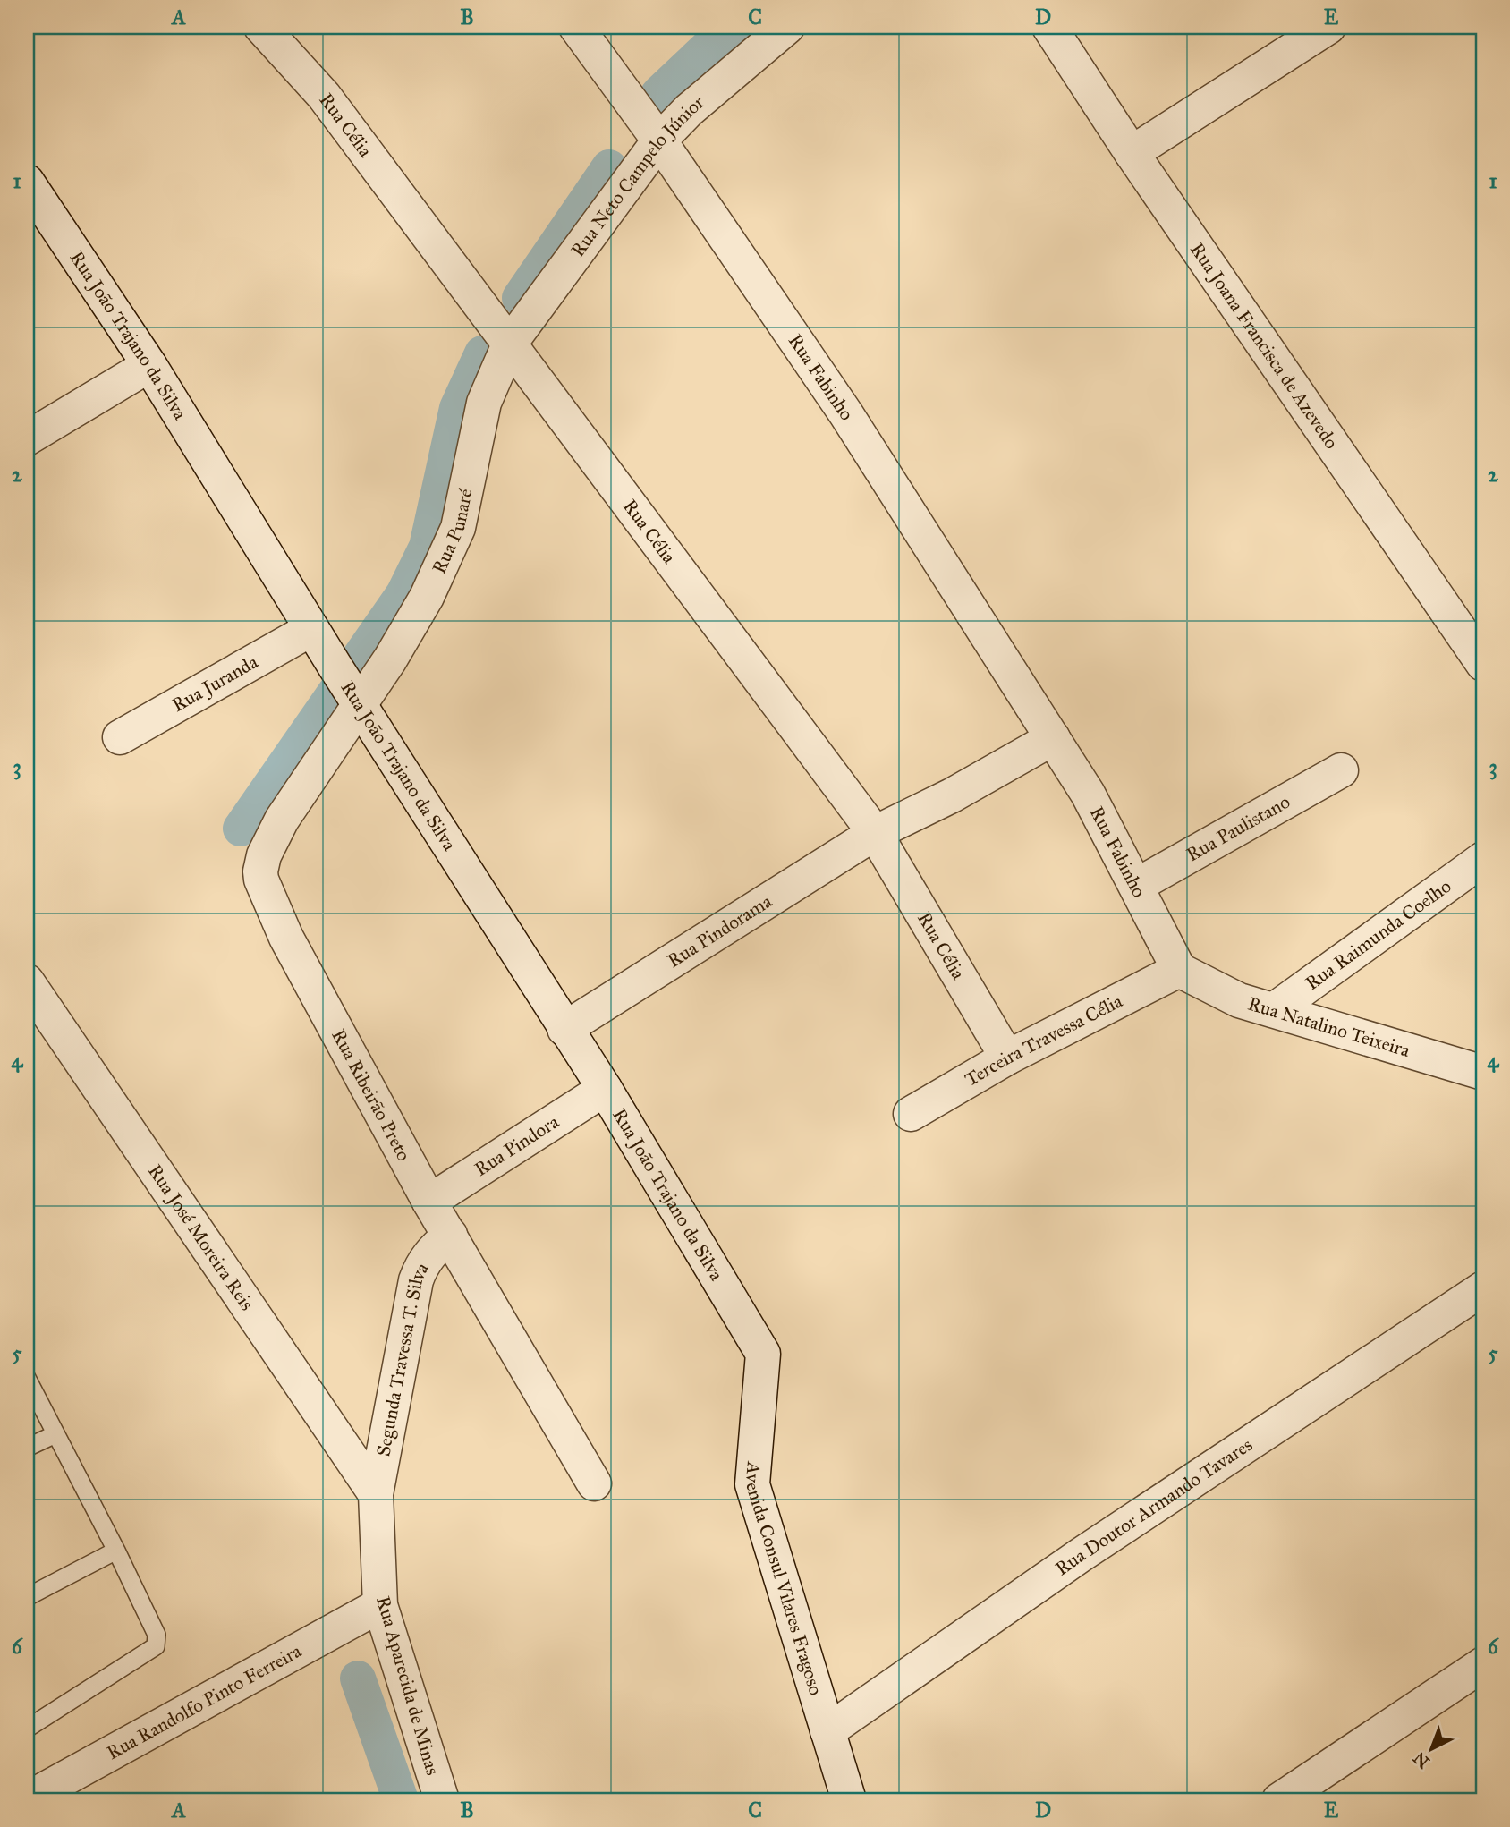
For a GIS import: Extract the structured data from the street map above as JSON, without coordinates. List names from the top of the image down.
{
  "streets": {
    "street": [
      "Rua Célia",
      "Rua Neto Campelo Júnior",
      "Rua João Trajano da Silva",
      "Rua Joana Francisca de Azevedo",
      "Rua Fabinho",
      "Rua Punaré",
      "Rua Juranda",
      "Rua Paulistano",
      "Rua Pindorama",
      "Rua Raimunda Coelho",
      "Rua Natalino Teixeira",
      "Terceira Travessa Célia",
      "Rua Ribeirão Preto",
      "Rua Pindora",
      "Rua José Moreira Reis",
      "Segunda Travessa T. Silva",
      "Rua Doutor Armando Tavares",
      "Avenida Consul Vilares Fragoso",
      "Rua Aparecida de Minas",
      "Rua Randolfo Pinto Ferreira"
    ]
  },
  "crossings": [
    ["Rua Célia", "Rua Neto Campelo Júnior"],
    ["Rua Célia", "Rua Punaré"],
    ["Rua Célia", "Rua Pindorama"],
    ["Rua Célia", "Terceira Travessa Célia"],
    ["Rua Neto Campelo Júnior", "Rua Fabinho"],
    ["Rua Neto Campelo Júnior", "Rua Punaré"],
    ["Rua João Trajano da Silva", "Rua Punaré"],
    ["Rua João Trajano da Silva", "Rua Juranda"],
    ["Rua João Trajano da Silva", "Rua Pindorama"],
    ["Rua João Trajano da Silva", "Rua Ribeirão Preto"],
    ["Rua João Trajano da Silva", "Rua Pindora"],
    ["Rua João Trajano da Silva", "Avenida Consul Vilares Fragoso"],
    ["Rua Fabinho", "Rua Paulistano"],
    ["Rua Fabinho", "Rua Natalino Teixeira"],
    ["Rua Fabinho", "Terceira Travessa Célia"],
    ["Rua Punaré", "Rua Ribeirão Preto"],
    ["Rua Raimunda Coelho", "Rua Natalino Teixeira"],
    ["Rua Natalino Teixeira", "Terceira Travessa Célia"],
    ["Rua Ribeirão Preto", "Rua Pindora"],
    ["Rua Ribeirão Preto", "Segunda Travessa T. Silva"],
    ["Rua José Moreira Reis", "Segunda Travessa T. Silva"],
    ["Rua José Moreira Reis", "Rua Aparecida de Minas"],
    ["Segunda Travessa T. Silva", "Rua Aparecida de Minas"],
    ["Rua Doutor Armando Tavares", "Avenida Consul Vilares Fragoso"],
    ["Rua Aparecida de Minas", "Rua Randolfo Pinto Ferreira"]
  ],
  "north": "bottom left",
  "grid": {
    "columns": [
      "A",
      "B",
      "C",
      "D",
      "E"
    ],
    "rows": [
      "1",
      "2",
      "3",
      "4",
      "5",
      "6"
    ]
  }
}
